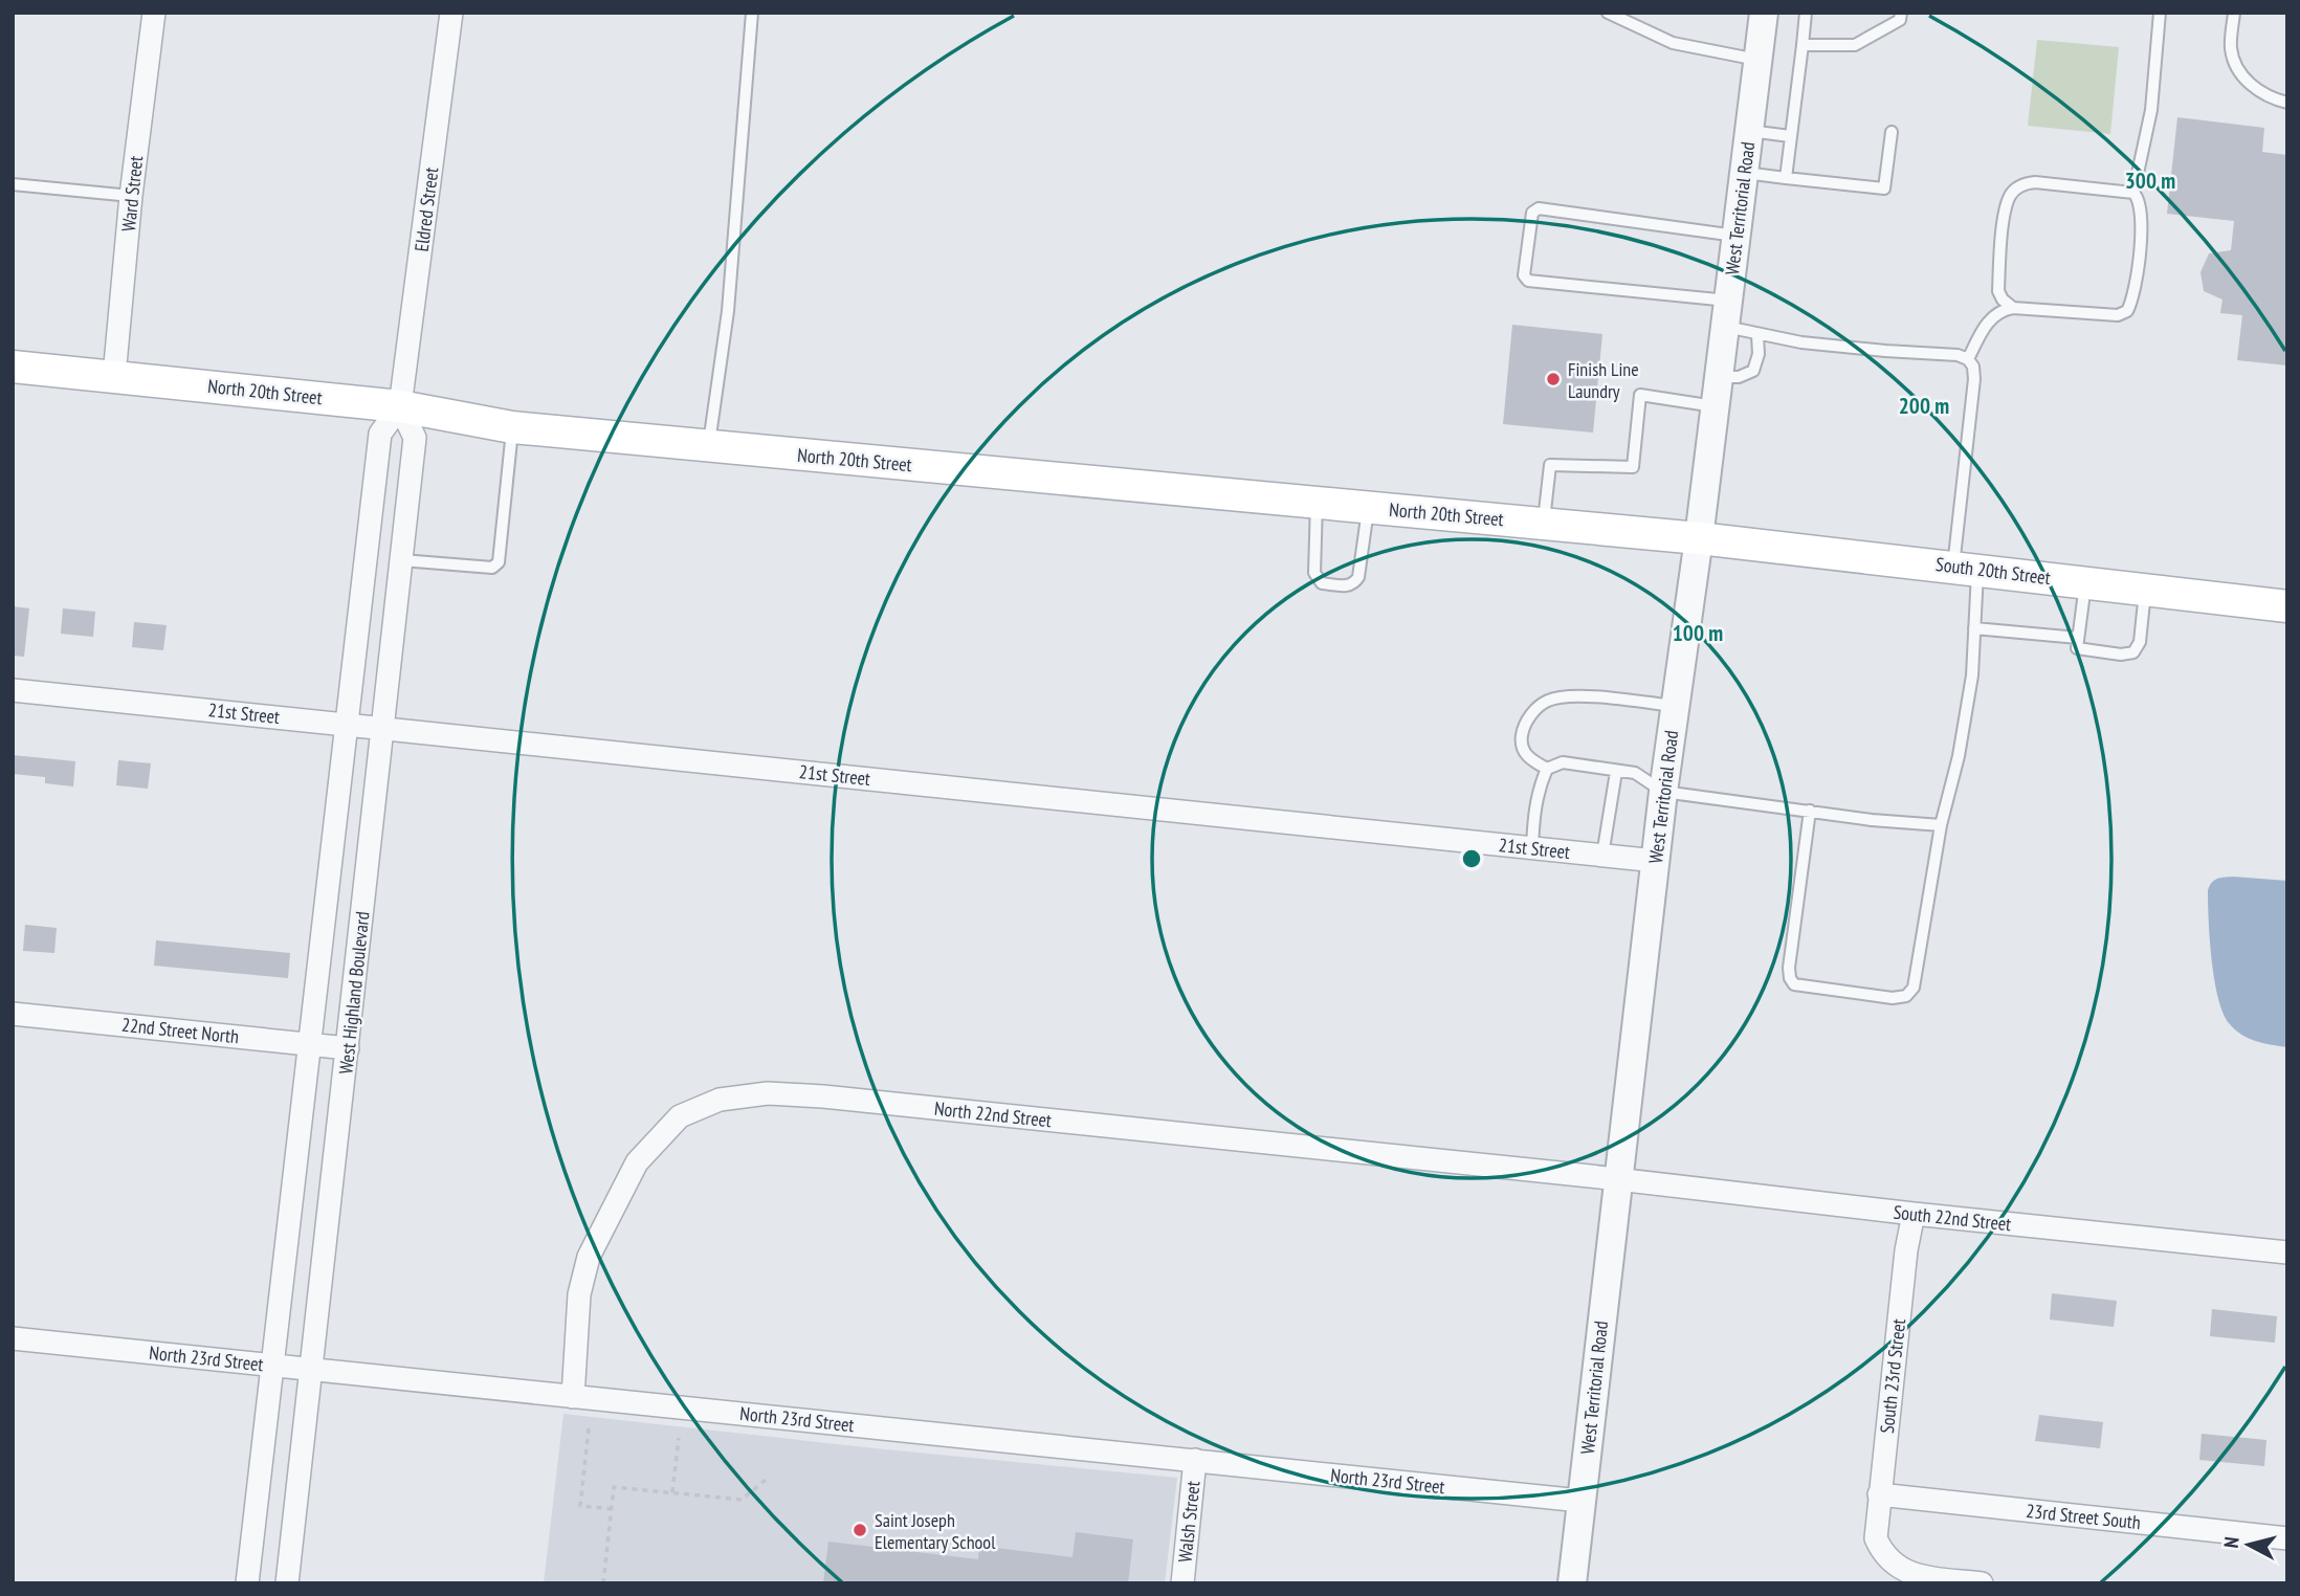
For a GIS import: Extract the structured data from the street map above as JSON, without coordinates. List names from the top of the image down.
{
  "streets": {
    "main road": ["North 20th Street", "South 20th Street"],
    "street": [
      "Ward Street",
      "West Territorial Road",
      "Eldred Street",
      "21st Street",
      "West Highland Boulevard",
      "22nd Street North",
      "North 22nd Street",
      "South 22nd Street",
      "North 23rd Street",
      "South 23rd Street",
      "23rd Street South",
      "Walsh Street"
    ]
  },
  "crossings": [
    ["Ward Street", "North 20th Street"],
    ["West Territorial Road", "North 20th Street"],
    ["West Territorial Road", "South 20th Street"],
    ["West Territorial Road", "21st Street"],
    ["West Territorial Road", "North 22nd Street"],
    ["West Territorial Road", "South 22nd Street"],
    ["West Territorial Road", "North 23rd Street"],
    ["Eldred Street", "North 20th Street"],
    ["Eldred Street", "West Highland Boulevard"],
    ["North 20th Street", "South 20th Street"],
    ["North 20th Street", "West Highland Boulevard"],
    ["21st Street", "West Highland Boulevard"],
    ["West Highland Boulevard", "22nd Street North"],
    ["West Highland Boulevard", "North 23rd Street"],
    ["North 22nd Street", "South 22nd Street"],
    ["North 22nd Street", "North 23rd Street"],
    ["South 22nd Street", "South 23rd Street"],
    ["North 23rd Street", "Walsh Street"],
    ["South 23rd Street", "23rd Street South"]
  ],
  "places": ["Finish Line Laundry", "Saint Joseph Elementary School"],
  "north": "left",
  "rings": ["300 m", "200 m", "100 m"]
}
